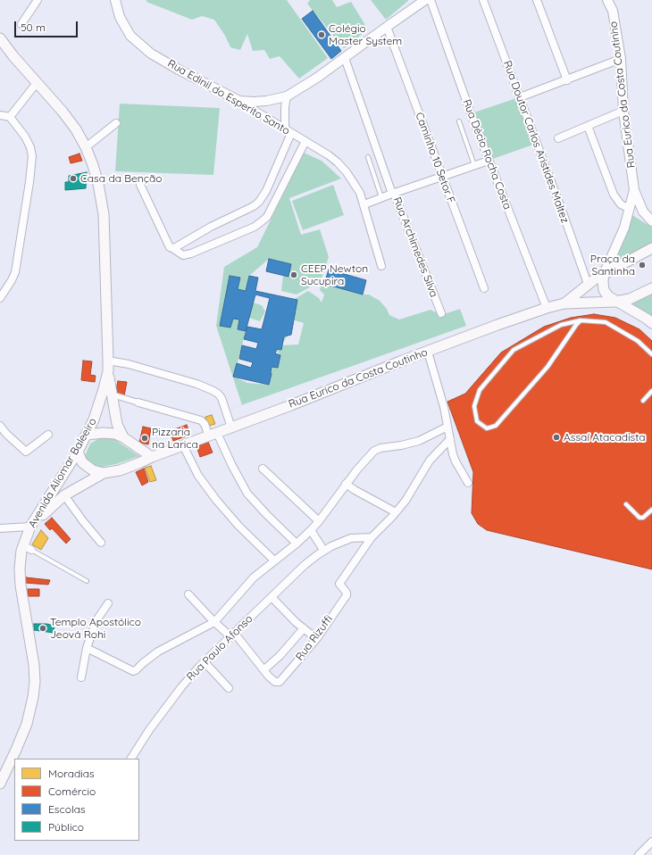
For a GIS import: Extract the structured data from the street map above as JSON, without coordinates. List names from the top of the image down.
{
  "streets": {
    "main road": ["Rua Eurico da Costa Coutinho", "Avenida Aliomar Baleeiro"],
    "street": [
      "Rua Edinil do Esperito Santo",
      "Rua Doutor Carlos Aristides Maltez",
      "Rua Décio Rocha Costa",
      "Caminho 10 Setor F",
      "Rua Archimedes Silva",
      "Rua Rizuffi",
      "Rua Paulo Afonso"
    ]
  },
  "crossings": [
    ["Rua Eurico da Costa Coutinho", "Rua Doutor Carlos Aristides Maltez"],
    ["Rua Eurico da Costa Coutinho", "Rua Décio Rocha Costa"],
    ["Rua Décio Rocha Costa", "Rua Archimedes Silva"],
    ["Caminho 10 Setor F", "Rua Archimedes Silva"],
    ["Rua Rizuffi", "Rua Paulo Afonso"]
  ],
  "places": [
    "Colégio Master System",
    "Casa da Benção",
    "Praça da Santinha",
    "CEEP Newton Sucupira",
    "Assaí Atacadista",
    "Pizzaria na Larica",
    "Templo Apostólico Jeová Rohi"
  ],
  "legend": [
    "Moradias",
    "Comércio",
    "Escolas",
    "Público"
  ],
  "scale_bar": "50 m"
}
